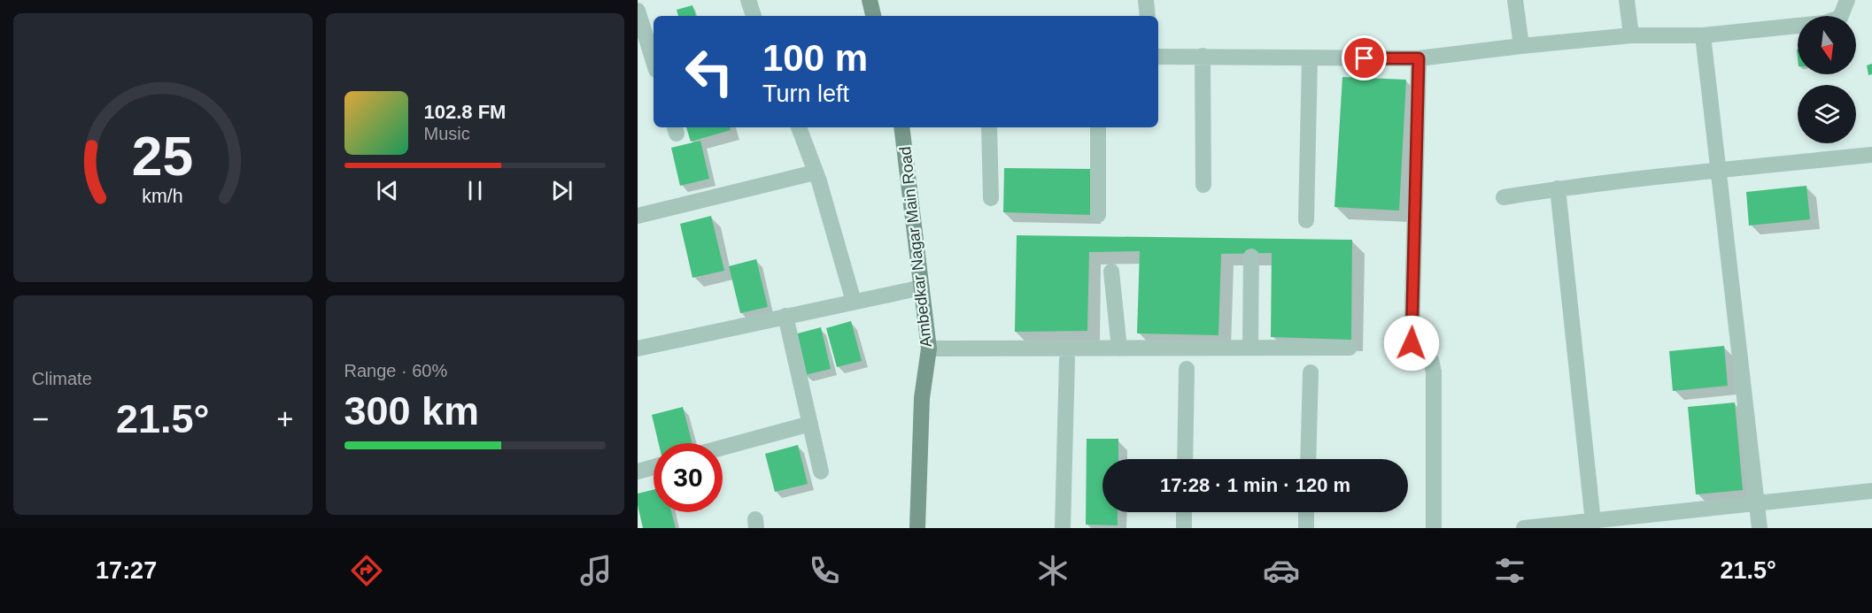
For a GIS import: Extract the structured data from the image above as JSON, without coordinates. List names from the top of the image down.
{
  "streets": {
    "street": ["Ambedkar Nagar Main Road"]
  },
  "north": "bottom",
  "page": {
    "turn": ["100 m", "Turn left"],
    "song": ["102.8 FM", "Music"],
    "tile": [
      "Climate",
      ["Range · 60%", "300 km"]
    ],
    "heat": ["−", "21.5°", "+"],
    "limit": "30",
    "trip": "17:28 · 1 min · 120 m",
    "tabs": ["17:27", "21.5°"],
    "gauge": ["25", "km/h"]
  }
}
